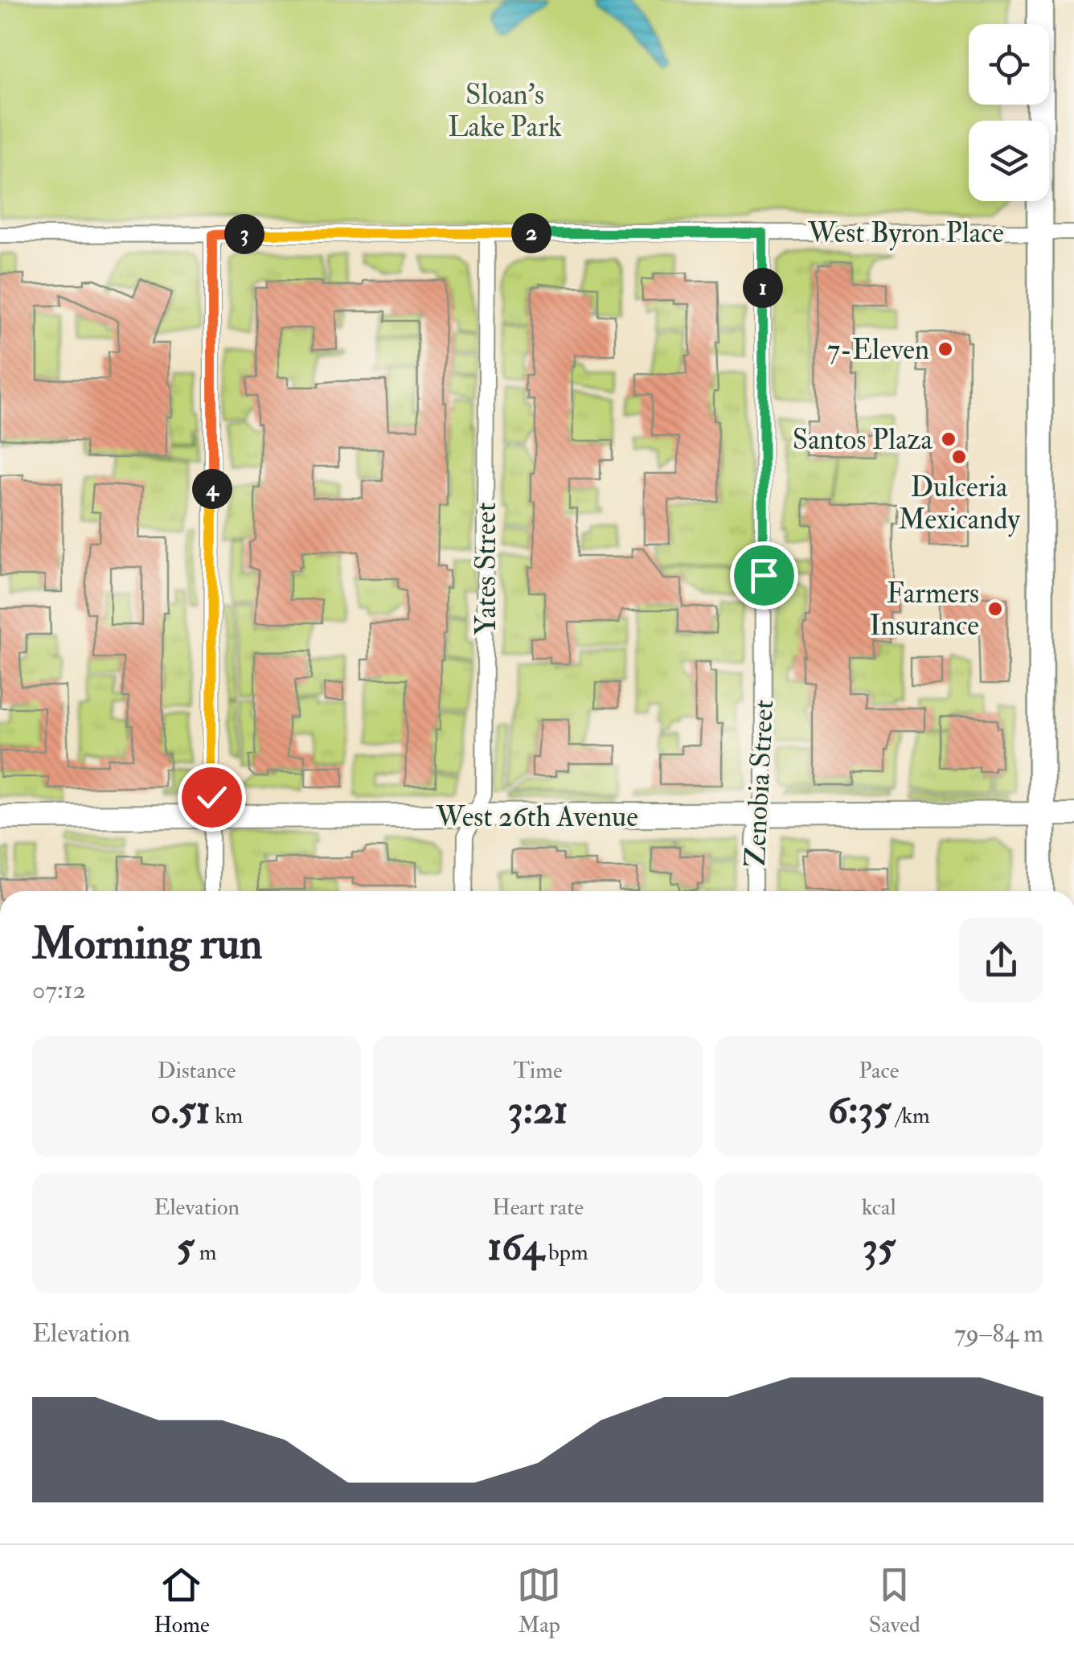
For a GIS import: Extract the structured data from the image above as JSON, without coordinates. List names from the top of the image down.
{
  "streets": {
    "street": [
      "West Byron Place",
      "Yates Street",
      "Zenobia Street",
      "West 26th Avenue"
    ]
  },
  "crossings": [
    ["West Byron Place", "Yates Street"],
    ["West Byron Place", "Zenobia Street"],
    ["Yates Street", "West 26th Avenue"],
    ["Zenobia Street", "West 26th Avenue"]
  ],
  "parks": ["Sloan's Lake Park"],
  "places": [
    "7-Eleven",
    "Santos Plaza",
    "Dulceria Mexicandy",
    "Farmers Insurance"
  ],
  "page": {
    "pins": [
      "2",
      "3",
      "1",
      "4"
    ],
    "heading": ["Morning run", "07:12"],
    "stats": [
      ["Distance", "0.51 km"],
      ["Time", "3:21"],
      ["Pace", "6:35 /km"],
      ["Elevation", "5 m"],
      ["Heart rate", "164 bpm"],
      ["kcal", "35"]
    ],
    "chart": ["Elevation", "79–84 m"],
    "tabs": ["Home", "Map", "Saved"]
  }
}
